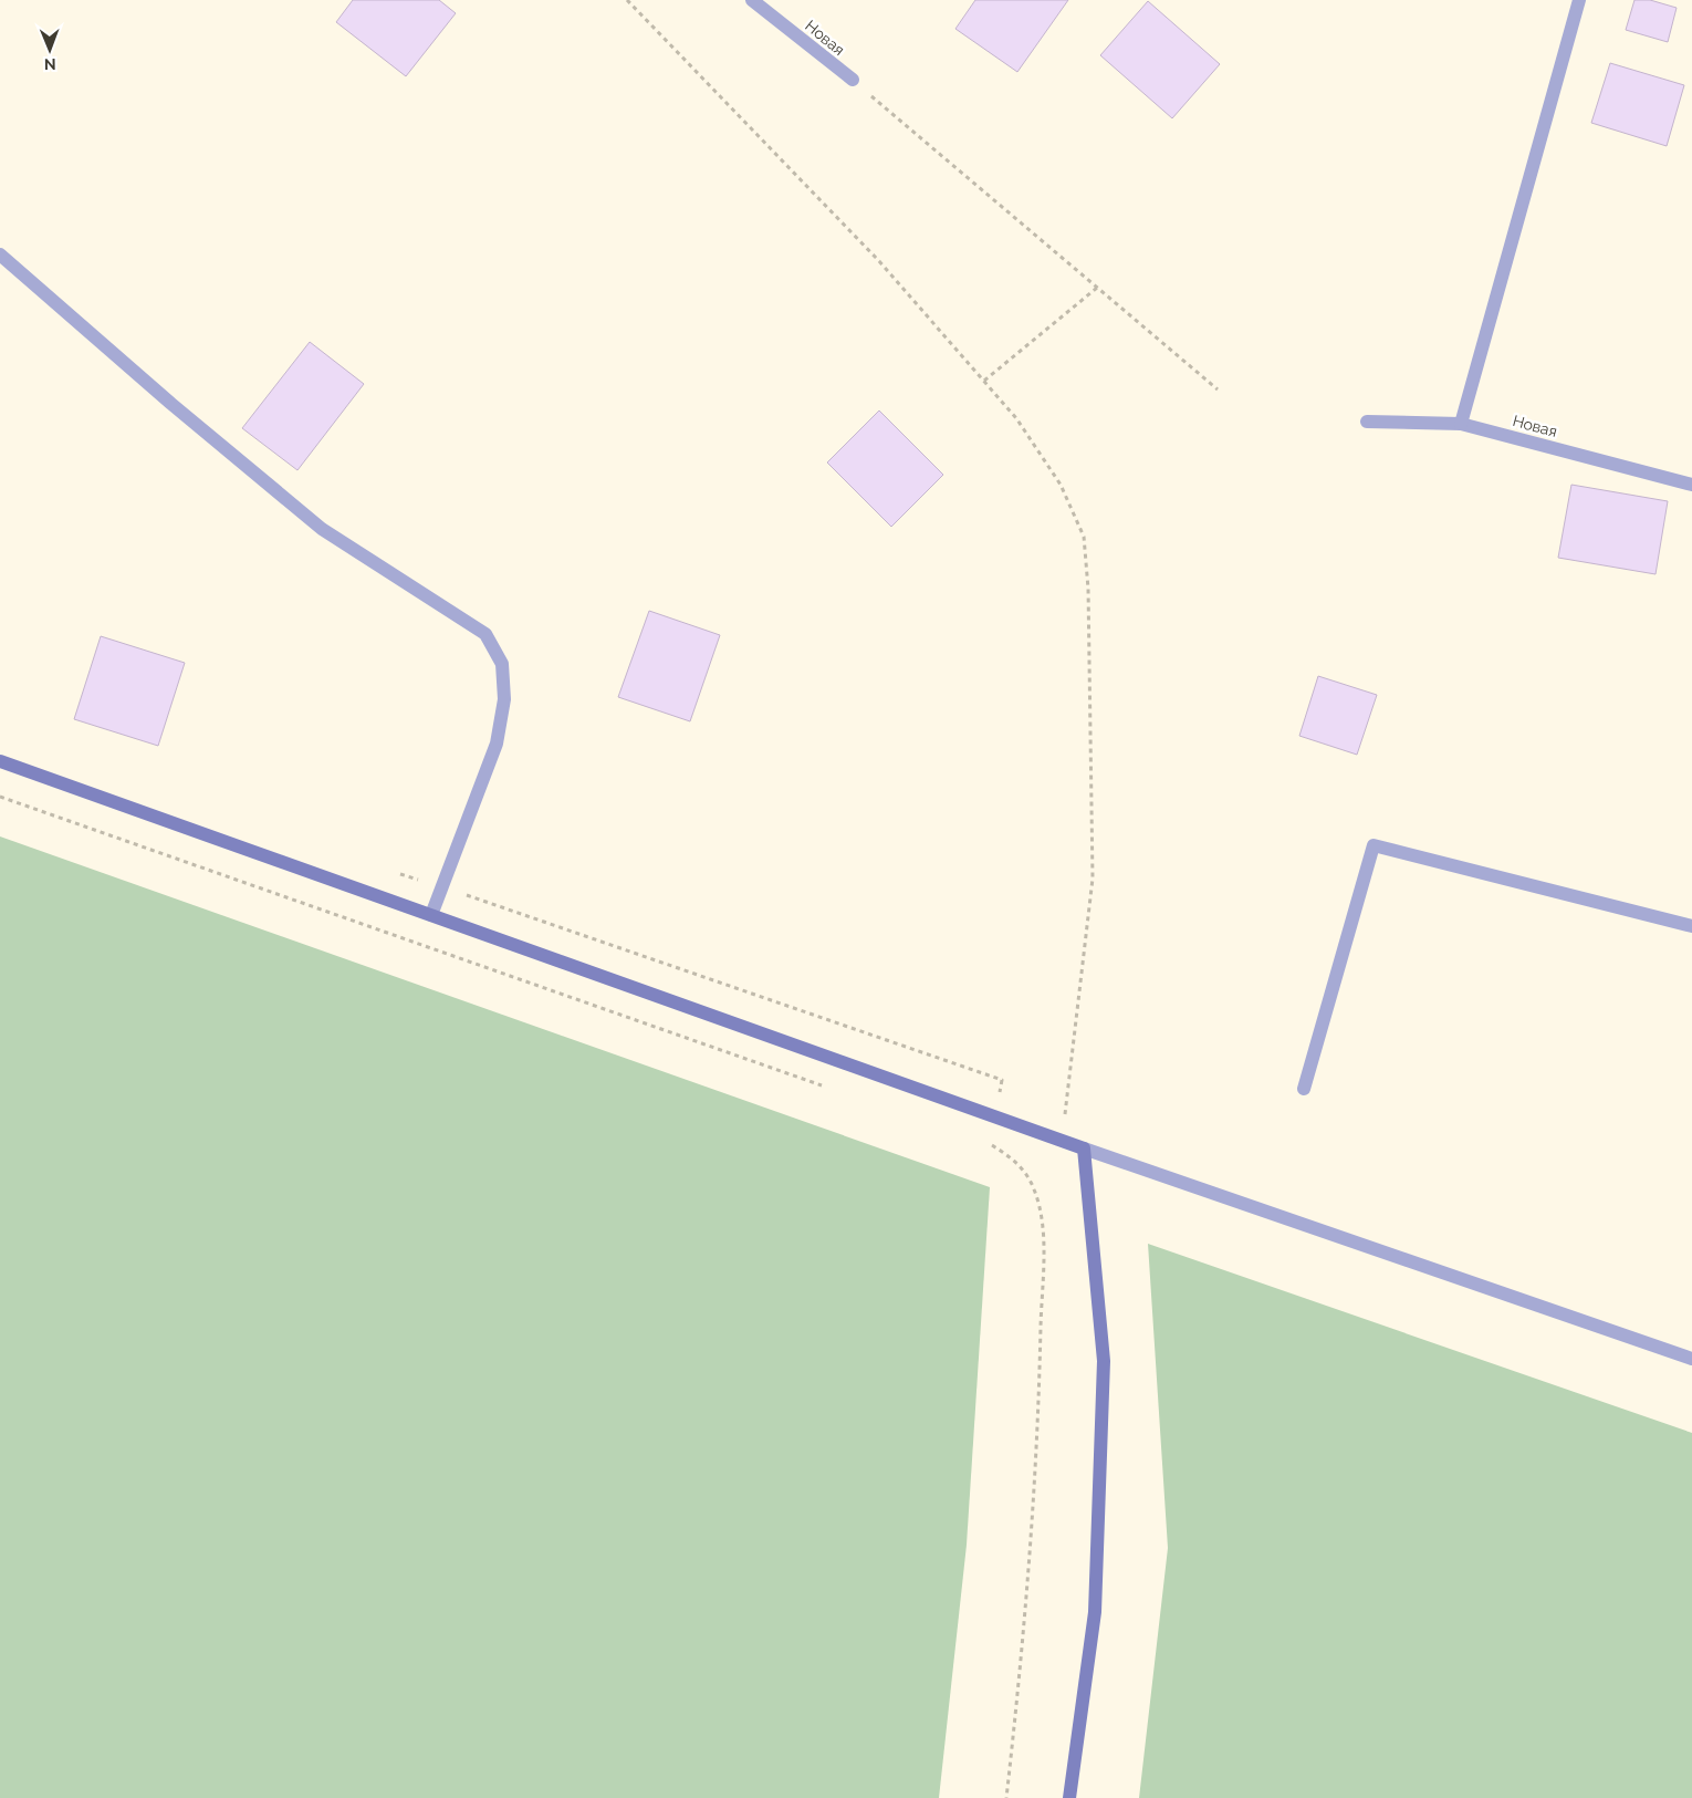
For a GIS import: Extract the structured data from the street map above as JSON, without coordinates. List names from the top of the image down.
{
  "streets": {
    "street": ["Новая"]
  },
  "north": "bottom"
}
